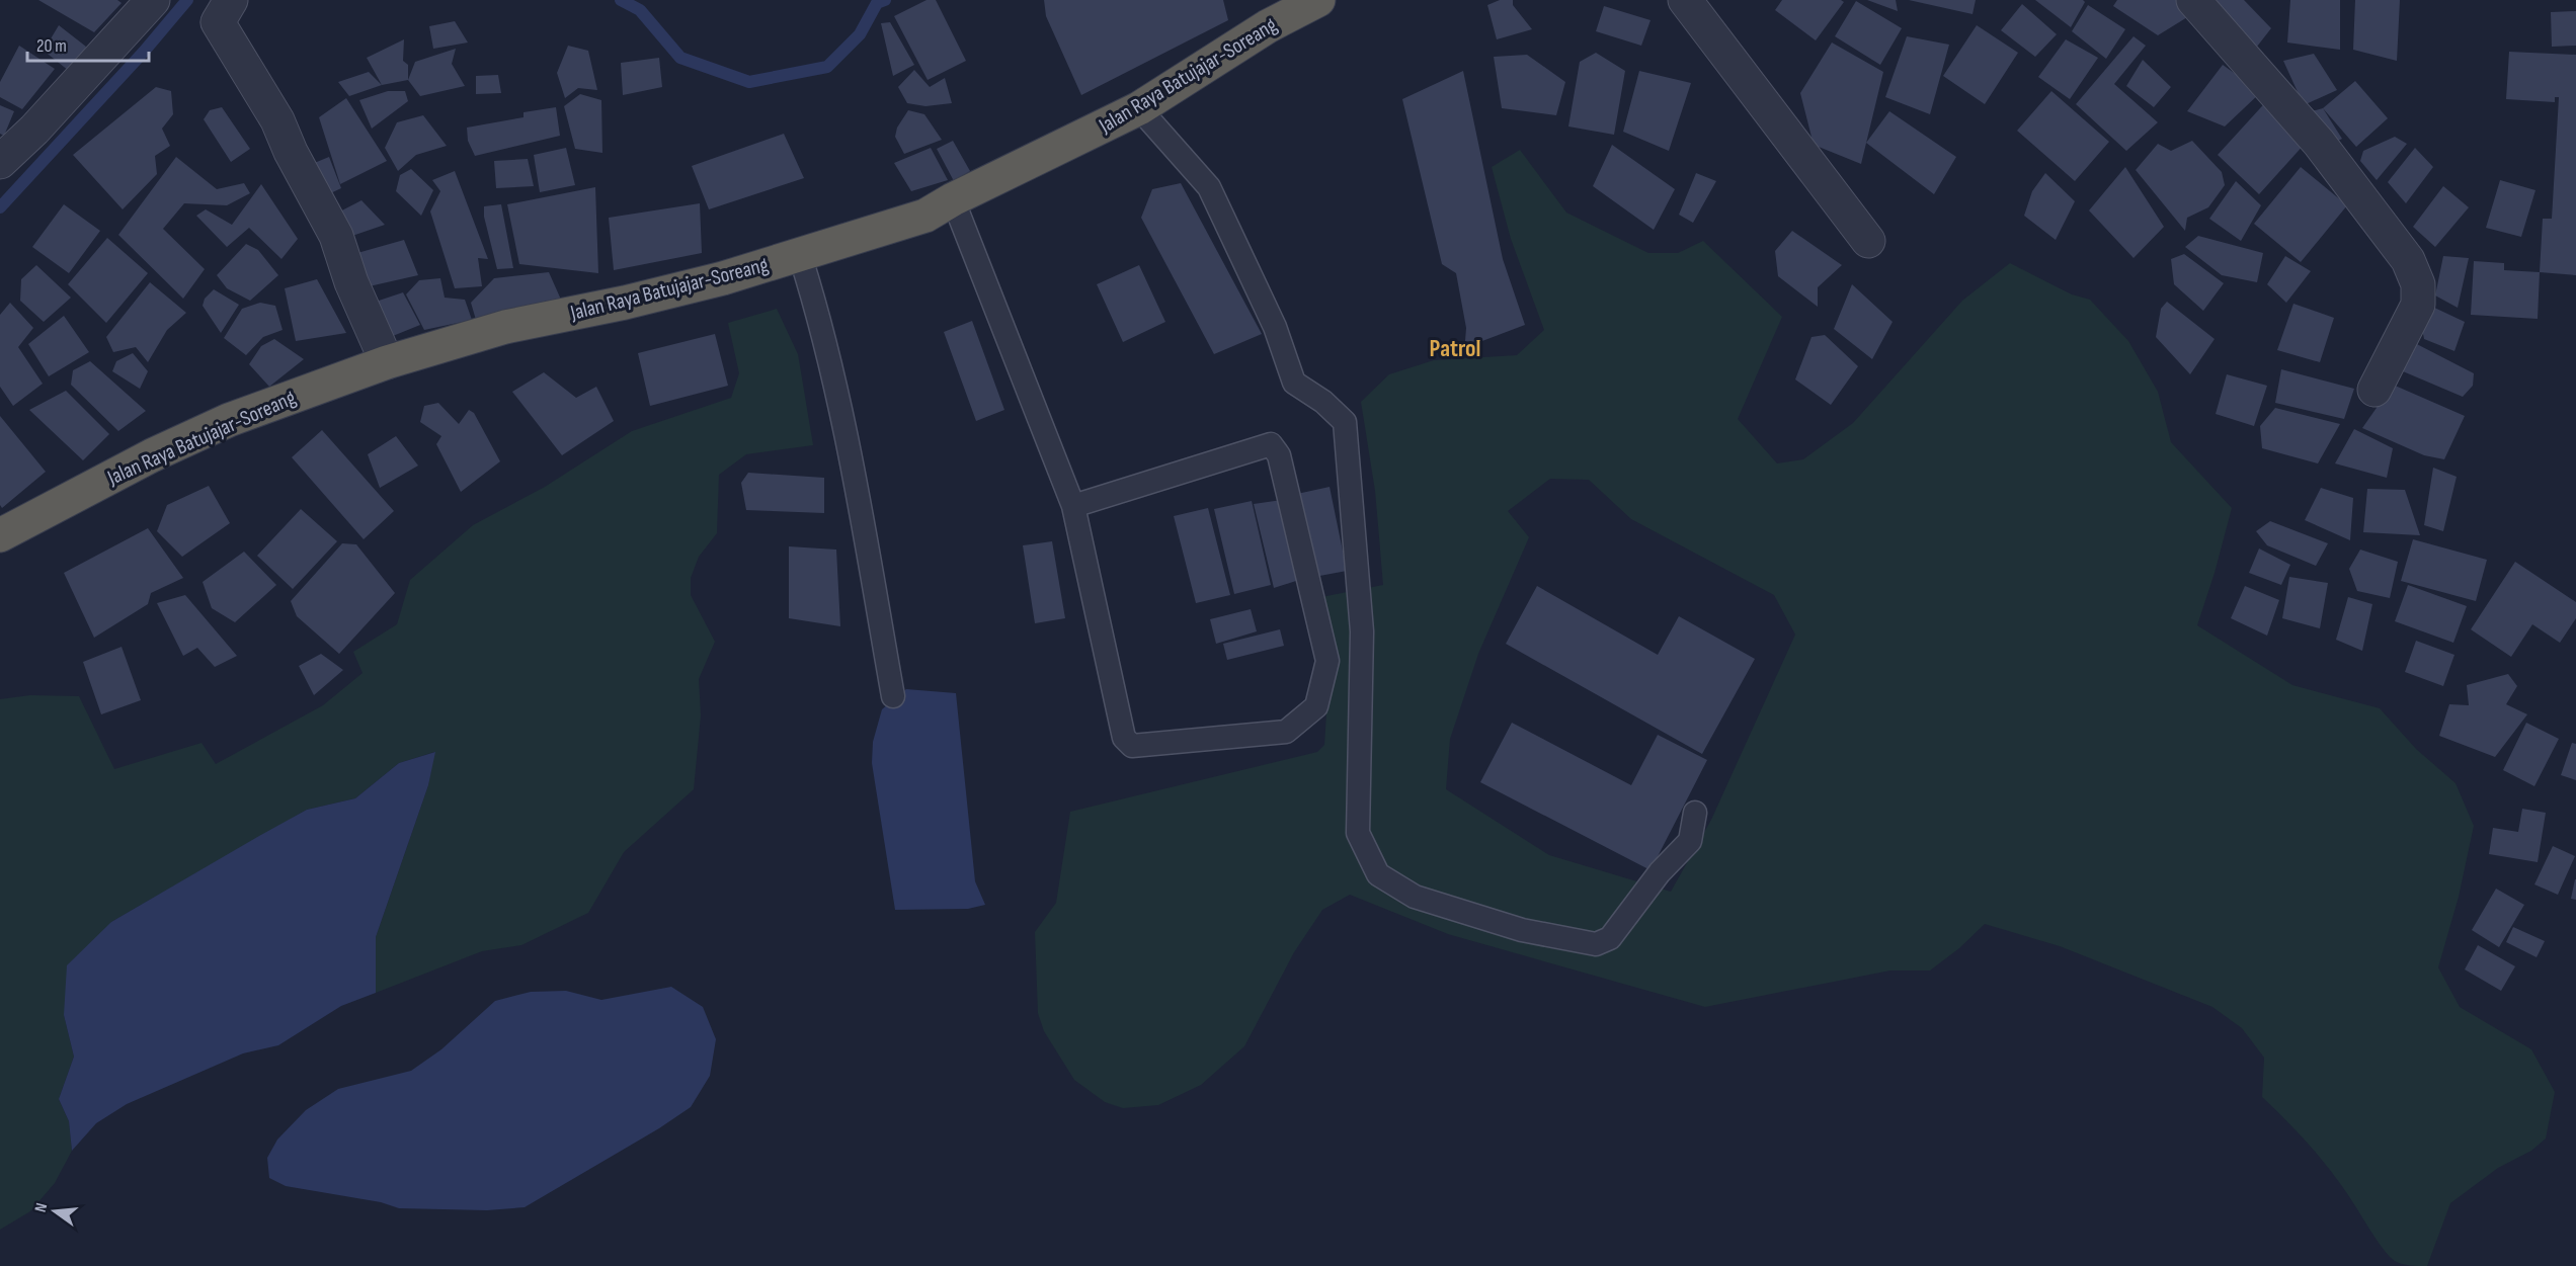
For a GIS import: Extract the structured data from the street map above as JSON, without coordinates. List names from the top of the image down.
{
  "streets": {
    "highway": ["Jalan Raya Batujajar-Soreang"]
  },
  "districts": ["Patrol"],
  "scale_bar": "20 m",
  "north": "left"
}
